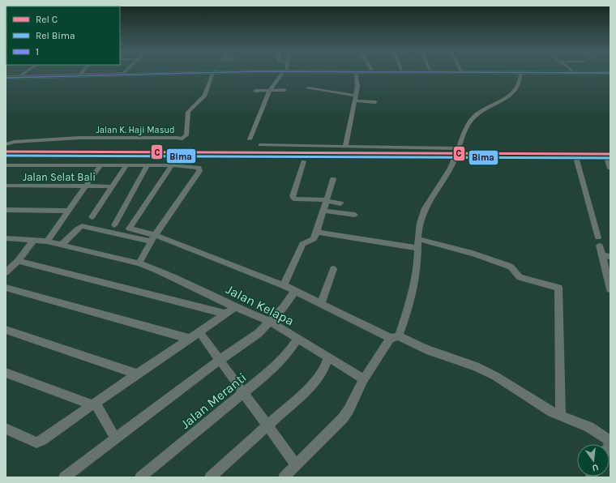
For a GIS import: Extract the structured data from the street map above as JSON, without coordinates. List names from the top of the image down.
{
  "streets": {
    "street": [
      "Jalan K. Haji Masud",
      "Jalan Selat Bali",
      "Jalan Kelapa",
      "Jalan Meranti"
    ]
  },
  "crossings": [
    ["Jalan Kelapa", "Jalan Meranti"]
  ],
  "lines": ["transit line 1", "rail line C", "rail line Bima"],
  "legend": ["Rel C", "Rel Bima", "1"],
  "north": "bottom"
}
